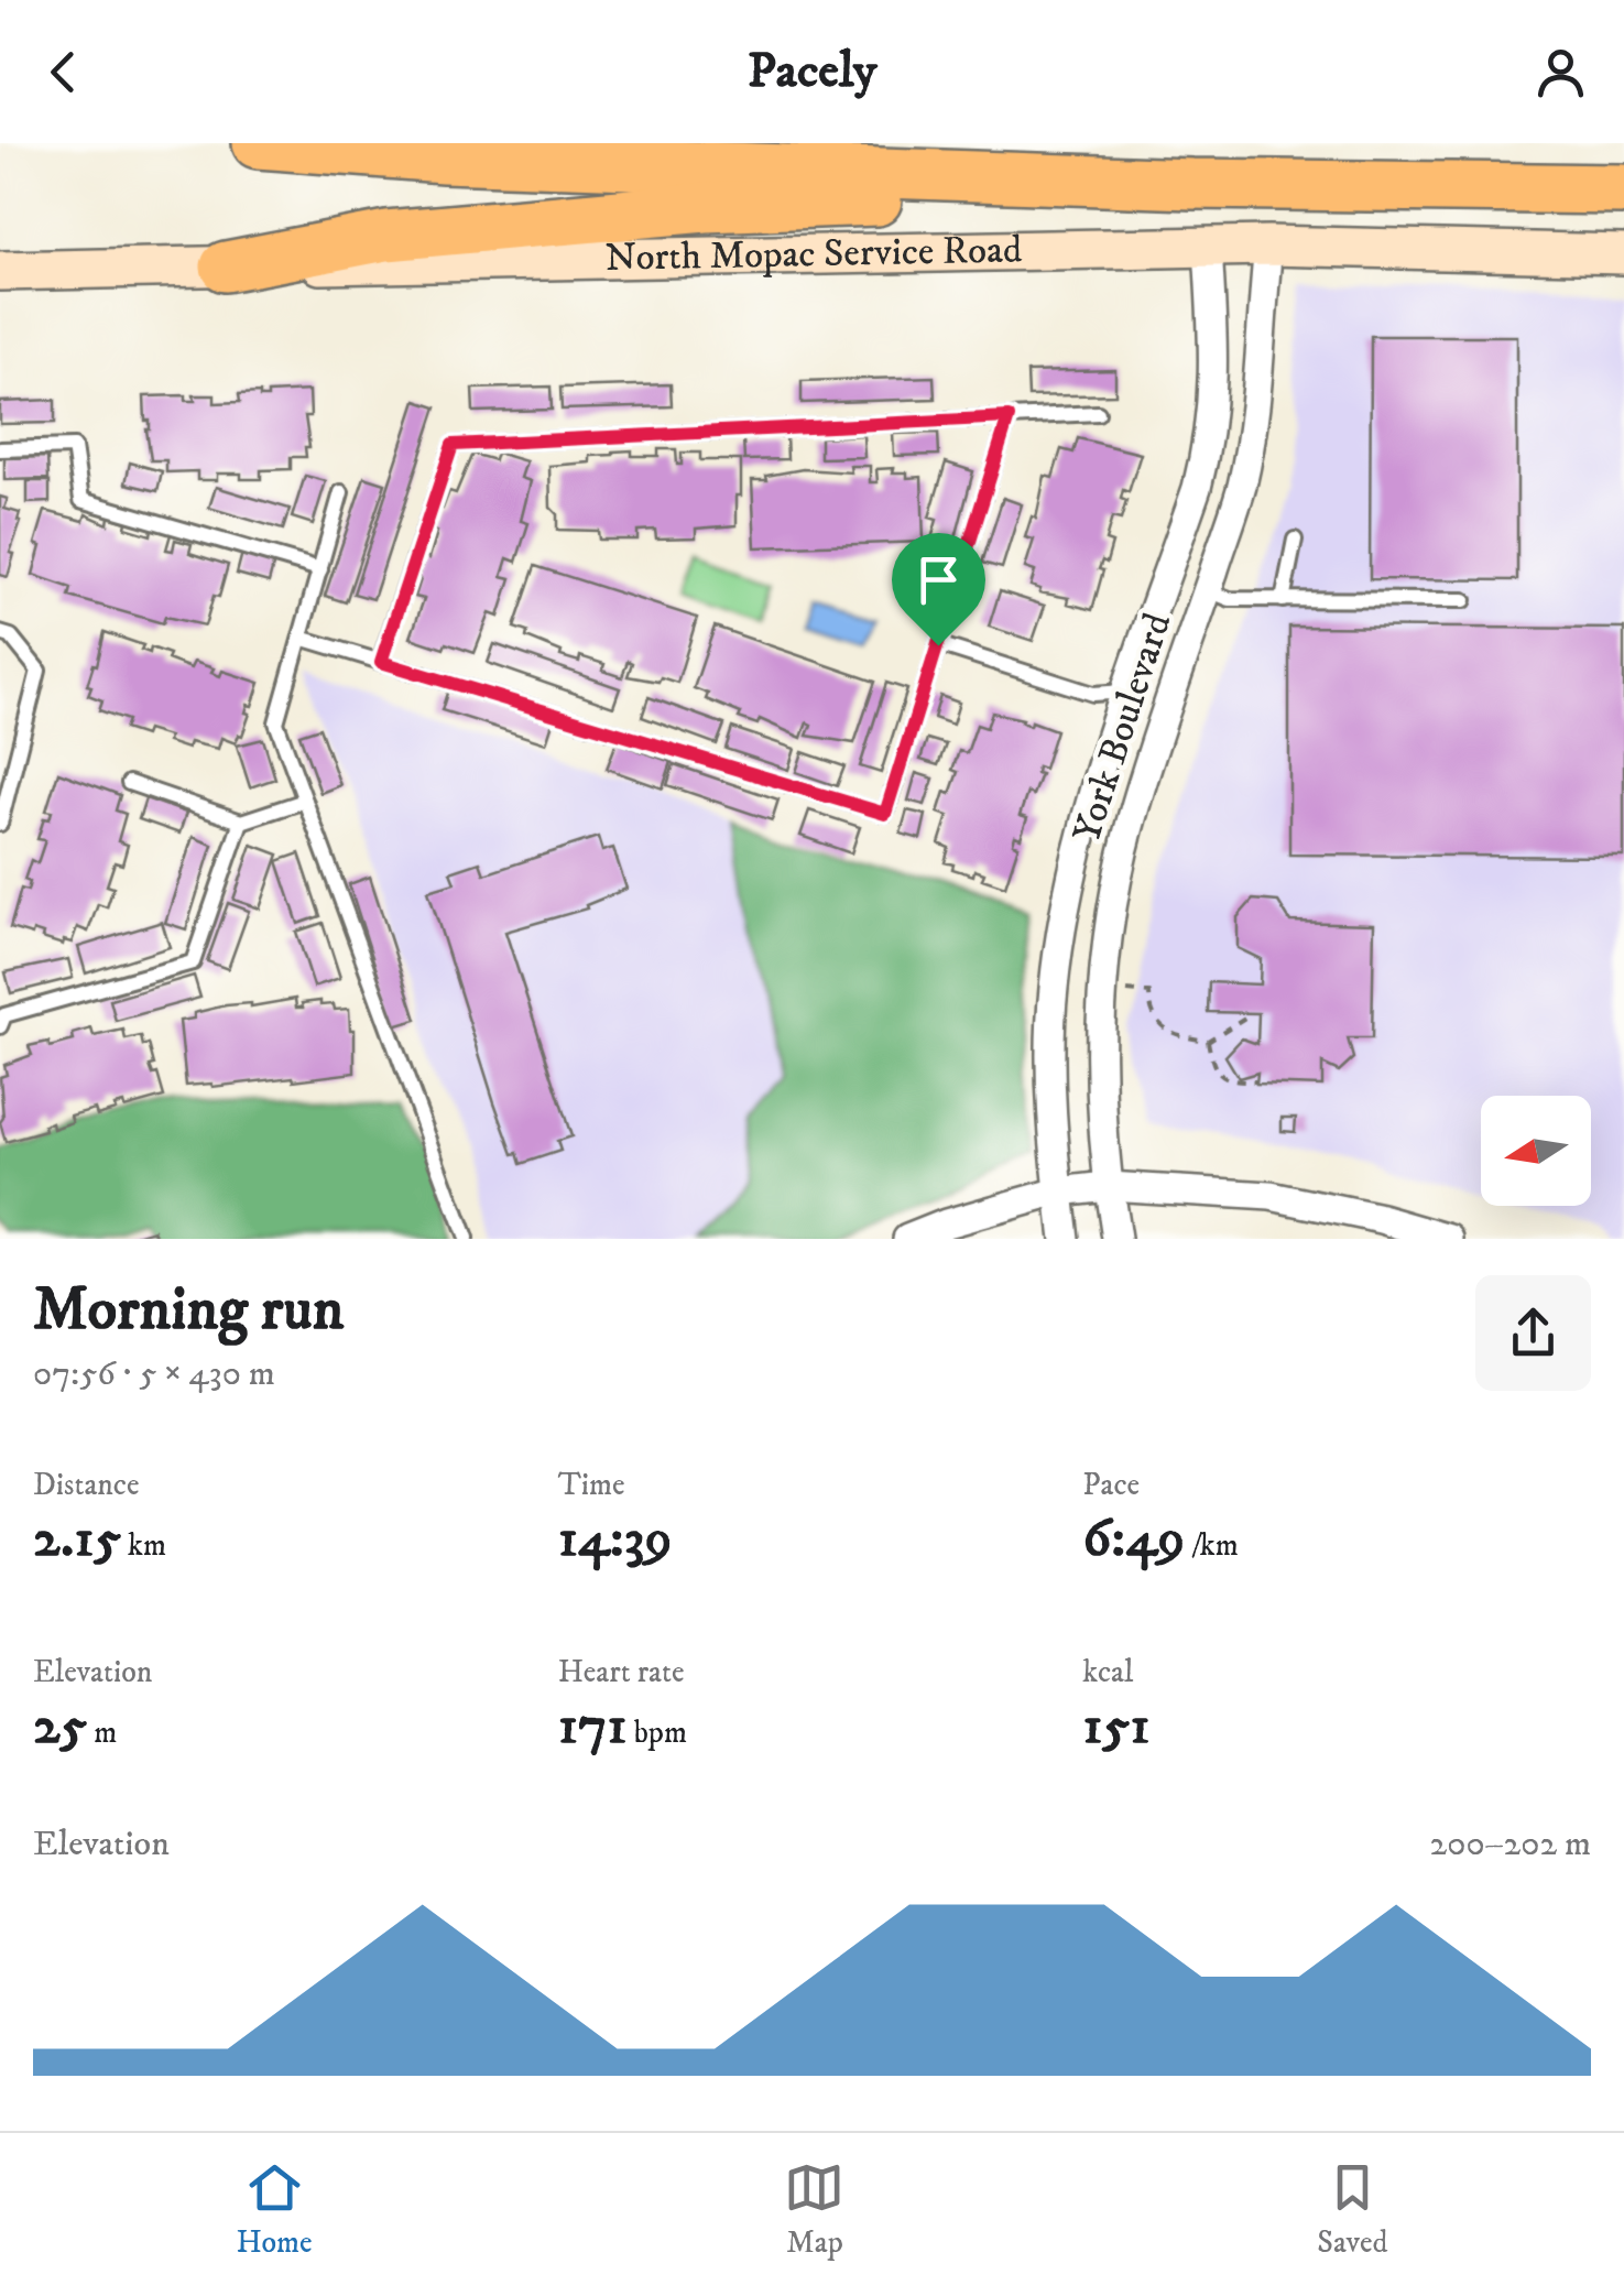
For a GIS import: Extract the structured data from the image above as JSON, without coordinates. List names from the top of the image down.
{
  "streets": {
    "main road": ["North Mopac Service Road"],
    "street": ["York Boulevard"]
  },
  "crossings": [
    ["North Mopac Service Road", "York Boulevard"]
  ],
  "north": "left",
  "page": {
    "header": "Pacely",
    "heading": ["Morning run", "07:56 · 5 × 430 m"],
    "stats": [
      ["Distance", "2.15 km"],
      ["Time", "14:39"],
      ["Pace", "6:49 /km"],
      ["Elevation", "25 m"],
      ["Heart rate", "171 bpm"],
      ["kcal", "151"]
    ],
    "chart": ["Elevation", "200–202 m"],
    "tabs": ["Home", "Map", "Saved"]
  }
}
